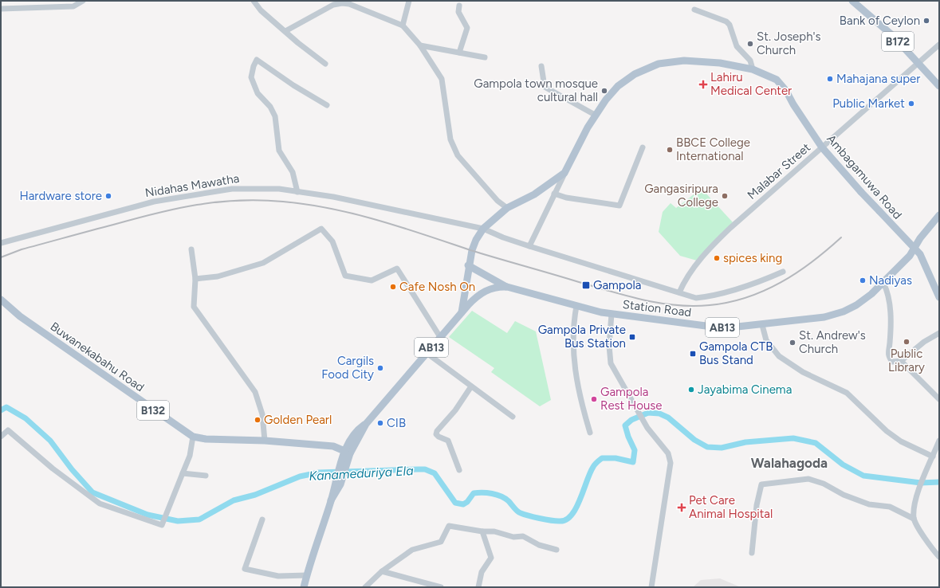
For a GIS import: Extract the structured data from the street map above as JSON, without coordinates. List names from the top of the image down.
{
  "streets": {
    "main road": [
      "B172",
      "Ambagamuwa Road",
      "Station Road",
      "AB13",
      "Buwanekabahu Road",
      "B132"
    ],
    "street": ["Malabar Street", "Nidahas Mawatha"]
  },
  "crossings": [
    ["B172", "Malabar Street"],
    ["Malabar Street", "Ambagamuwa Road"],
    ["Malabar Street", "Nidahas Mawatha"],
    ["Ambagamuwa Road", "Station Road"],
    ["Ambagamuwa Road", "AB13"],
    ["Station Road", "AB13"],
    ["AB13", "Buwanekabahu Road"]
  ],
  "districts": ["Walahagoda"],
  "water": ["Kanameduriya Ela"],
  "places": {
    "other": [
      "Bank of Ceylon",
      "St. Joseph's Church",
      "Mahajana super",
      "Gampola town mosque cultural hall",
      "Public Market",
      "BBCE College International",
      "Hardware store",
      "Gangasiripura College",
      "spices king",
      "Nadiyas",
      "Cafe Nosh On",
      "Public Library",
      "St. Andrew's Church",
      "Cargils Food City",
      "Jayabima Cinema",
      "Gampola Rest House",
      "Golden Pearl",
      "CIB"
    ],
    "health": ["Lahiru Medical Center", "Pet Care Animal Hospital"],
    "transit": ["Gampola", "Gampola Private Bus Station", "Gampola CTB Bus Stand"]
  }
}
